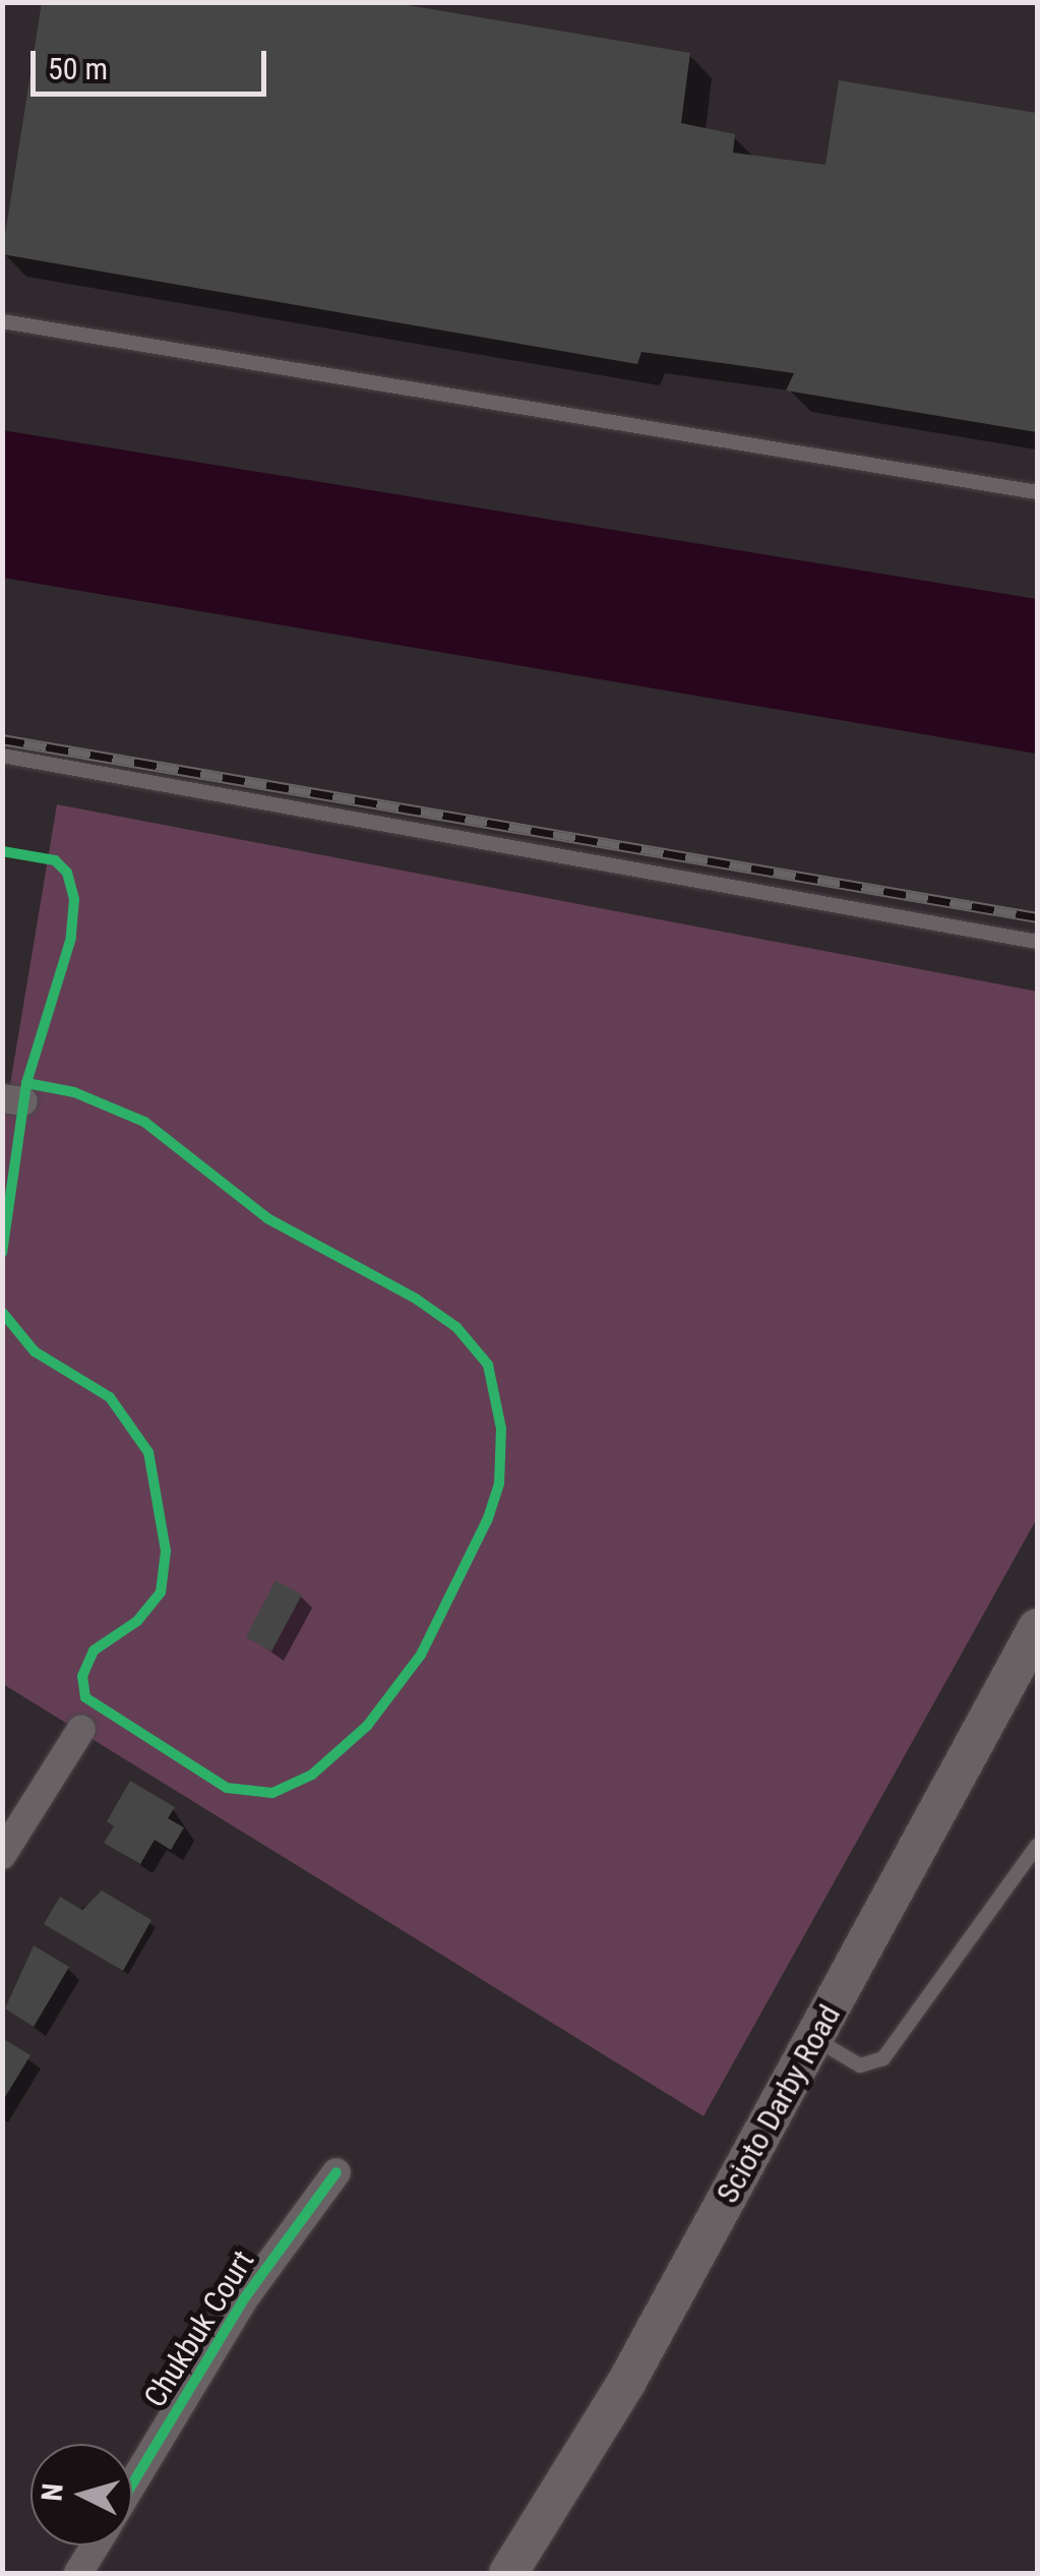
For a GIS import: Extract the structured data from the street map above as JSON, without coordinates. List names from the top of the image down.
{
  "streets": {
    "main road": ["Scioto Darby Road"],
    "street": ["Chukbuk Court"]
  },
  "scale_bar": "50 m",
  "north": "left"
}
